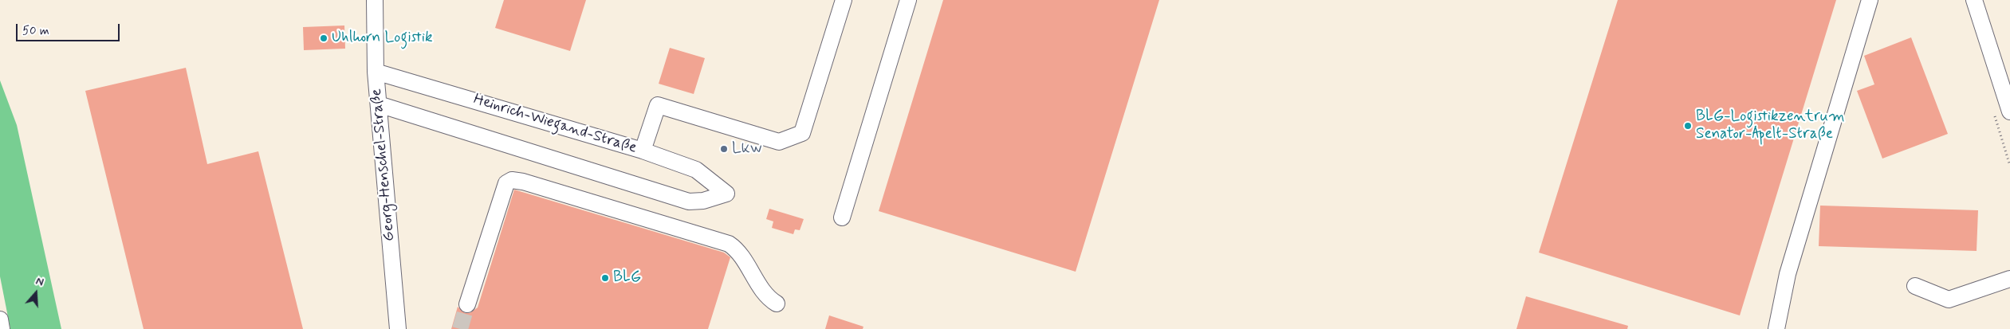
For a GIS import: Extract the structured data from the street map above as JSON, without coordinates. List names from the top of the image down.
{
  "streets": {
    "street": ["Heinrich-Wiegand-Straße", "Georg-Henschel-Straße"]
  },
  "crossings": [
    ["Heinrich-Wiegand-Straße", "Georg-Henschel-Straße"]
  ],
  "places": [
    "Uhlhorn Logistik",
    "BLG-Logistikzentrum Senator-Apelt-Straße",
    "Lkw",
    "BLG"
  ],
  "scale_bar": "50 m",
  "north": "top"
}
